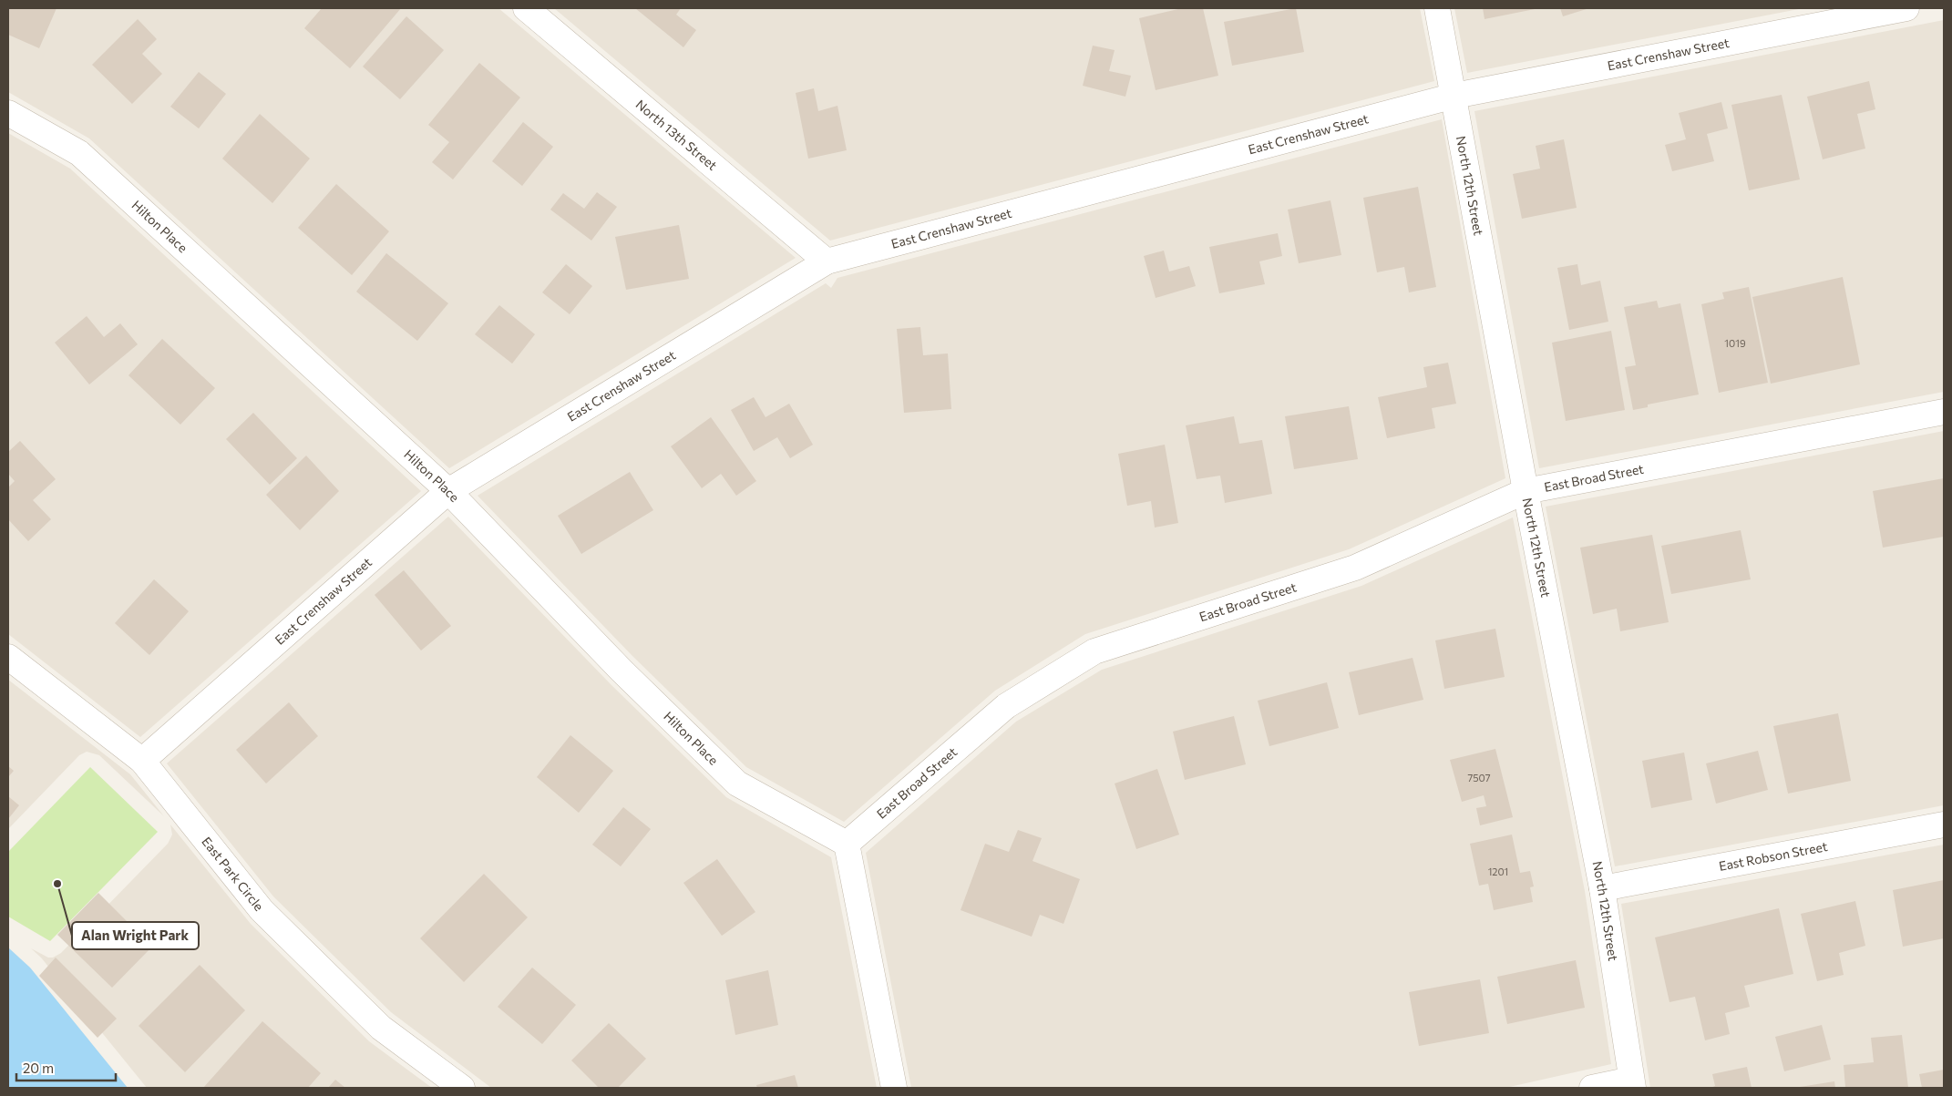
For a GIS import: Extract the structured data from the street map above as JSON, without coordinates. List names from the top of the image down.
{
  "streets": {
    "street": [
      "East Crenshaw Street",
      "North 13th Street",
      "North 12th Street",
      "Hilton Place",
      "East Broad Street",
      "East Robson Street",
      "East Park Circle"
    ]
  },
  "crossings": [
    ["East Crenshaw Street", "North 13th Street"],
    ["East Crenshaw Street", "North 12th Street"],
    ["East Crenshaw Street", "Hilton Place"],
    ["East Crenshaw Street", "East Park Circle"],
    ["North 12th Street", "East Broad Street"],
    ["North 12th Street", "East Robson Street"],
    ["Hilton Place", "East Broad Street"]
  ],
  "places": ["Alan Wright Park"],
  "house_numbers": ["1019", "7507", "1201"],
  "scale_bar": "20 m"
}
